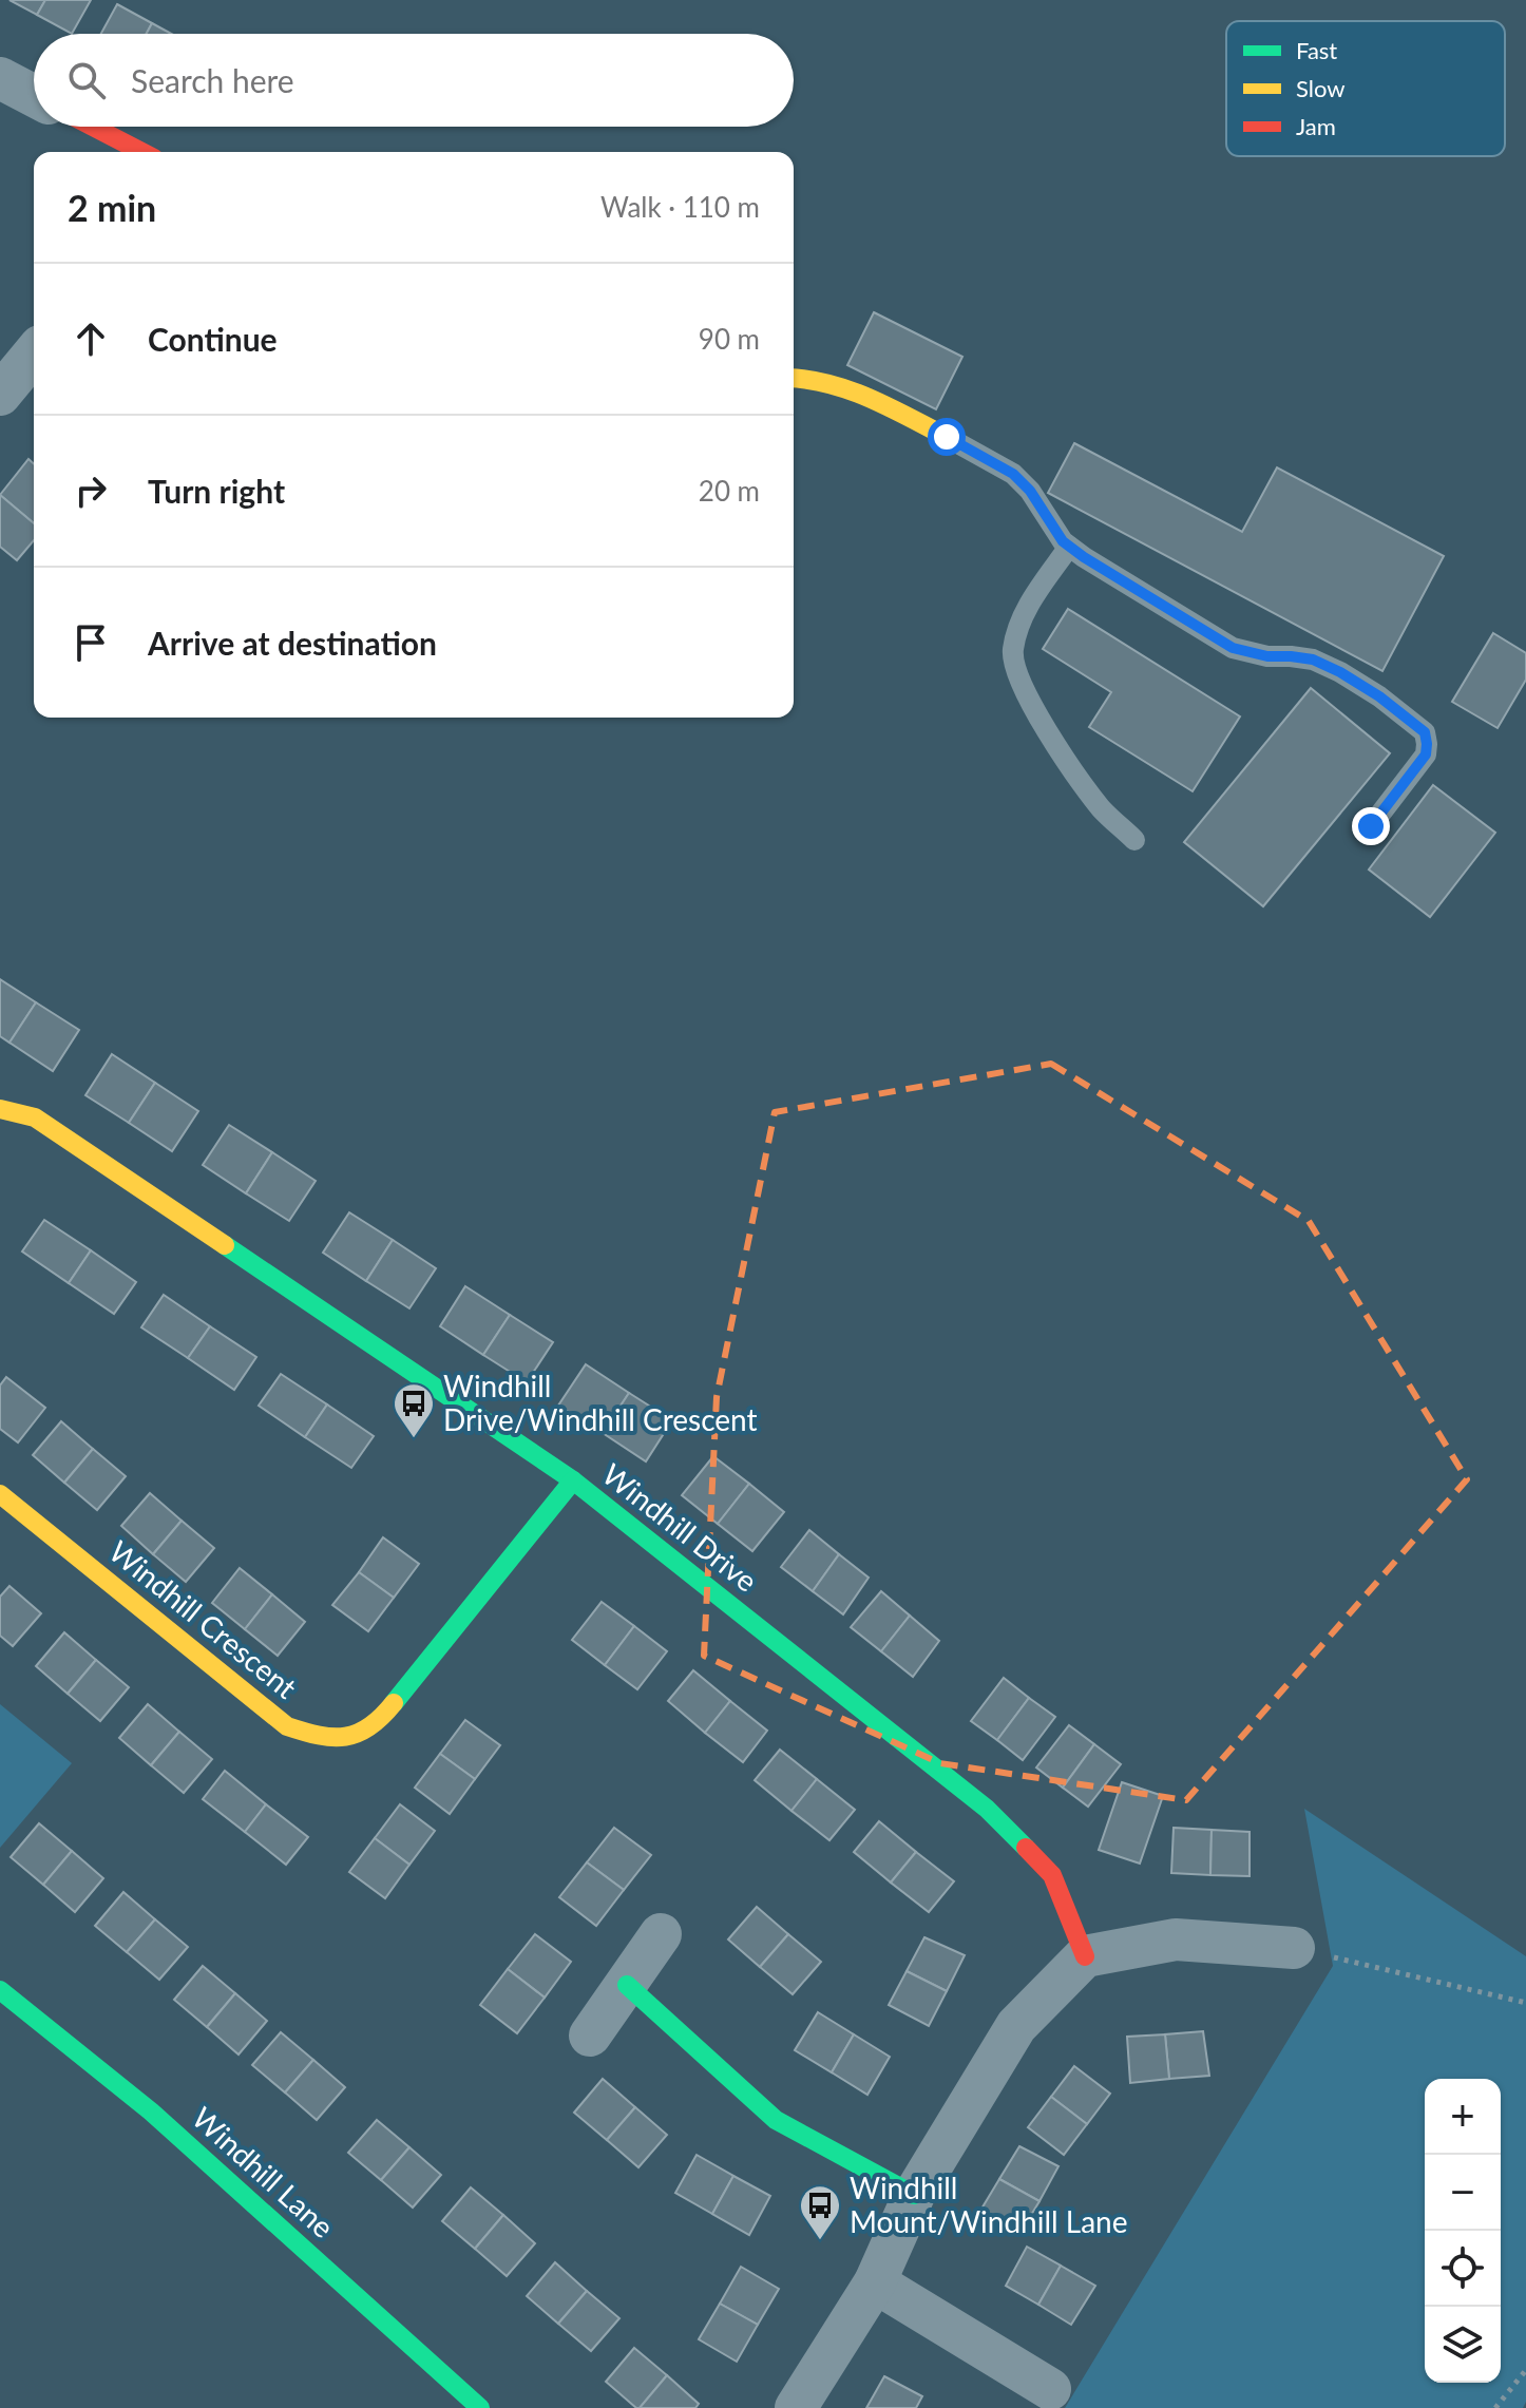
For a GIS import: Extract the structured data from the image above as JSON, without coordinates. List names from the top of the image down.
{
  "streets": {
    "street": ["Windhill Drive", "Windhill Crescent", "Windhill Lane"]
  },
  "crossings": [
    ["Windhill Drive", "Windhill Crescent"]
  ],
  "places": {
    "bus stop": ["Windhill Drive/Windhill Crescent", "Windhill Mount/Windhill Lane"]
  },
  "legend": ["Fast", "Slow", "Jam"],
  "page": {
    "search": "Search here",
    "heading": ["2 min", "Walk · 110 m"],
    "list": [
      ["Continue", "90 m"],
      ["Turn right", "20 m"],
      "Arrive at destination"
    ],
    "map_buttons": ["+", "−"]
  }
}
